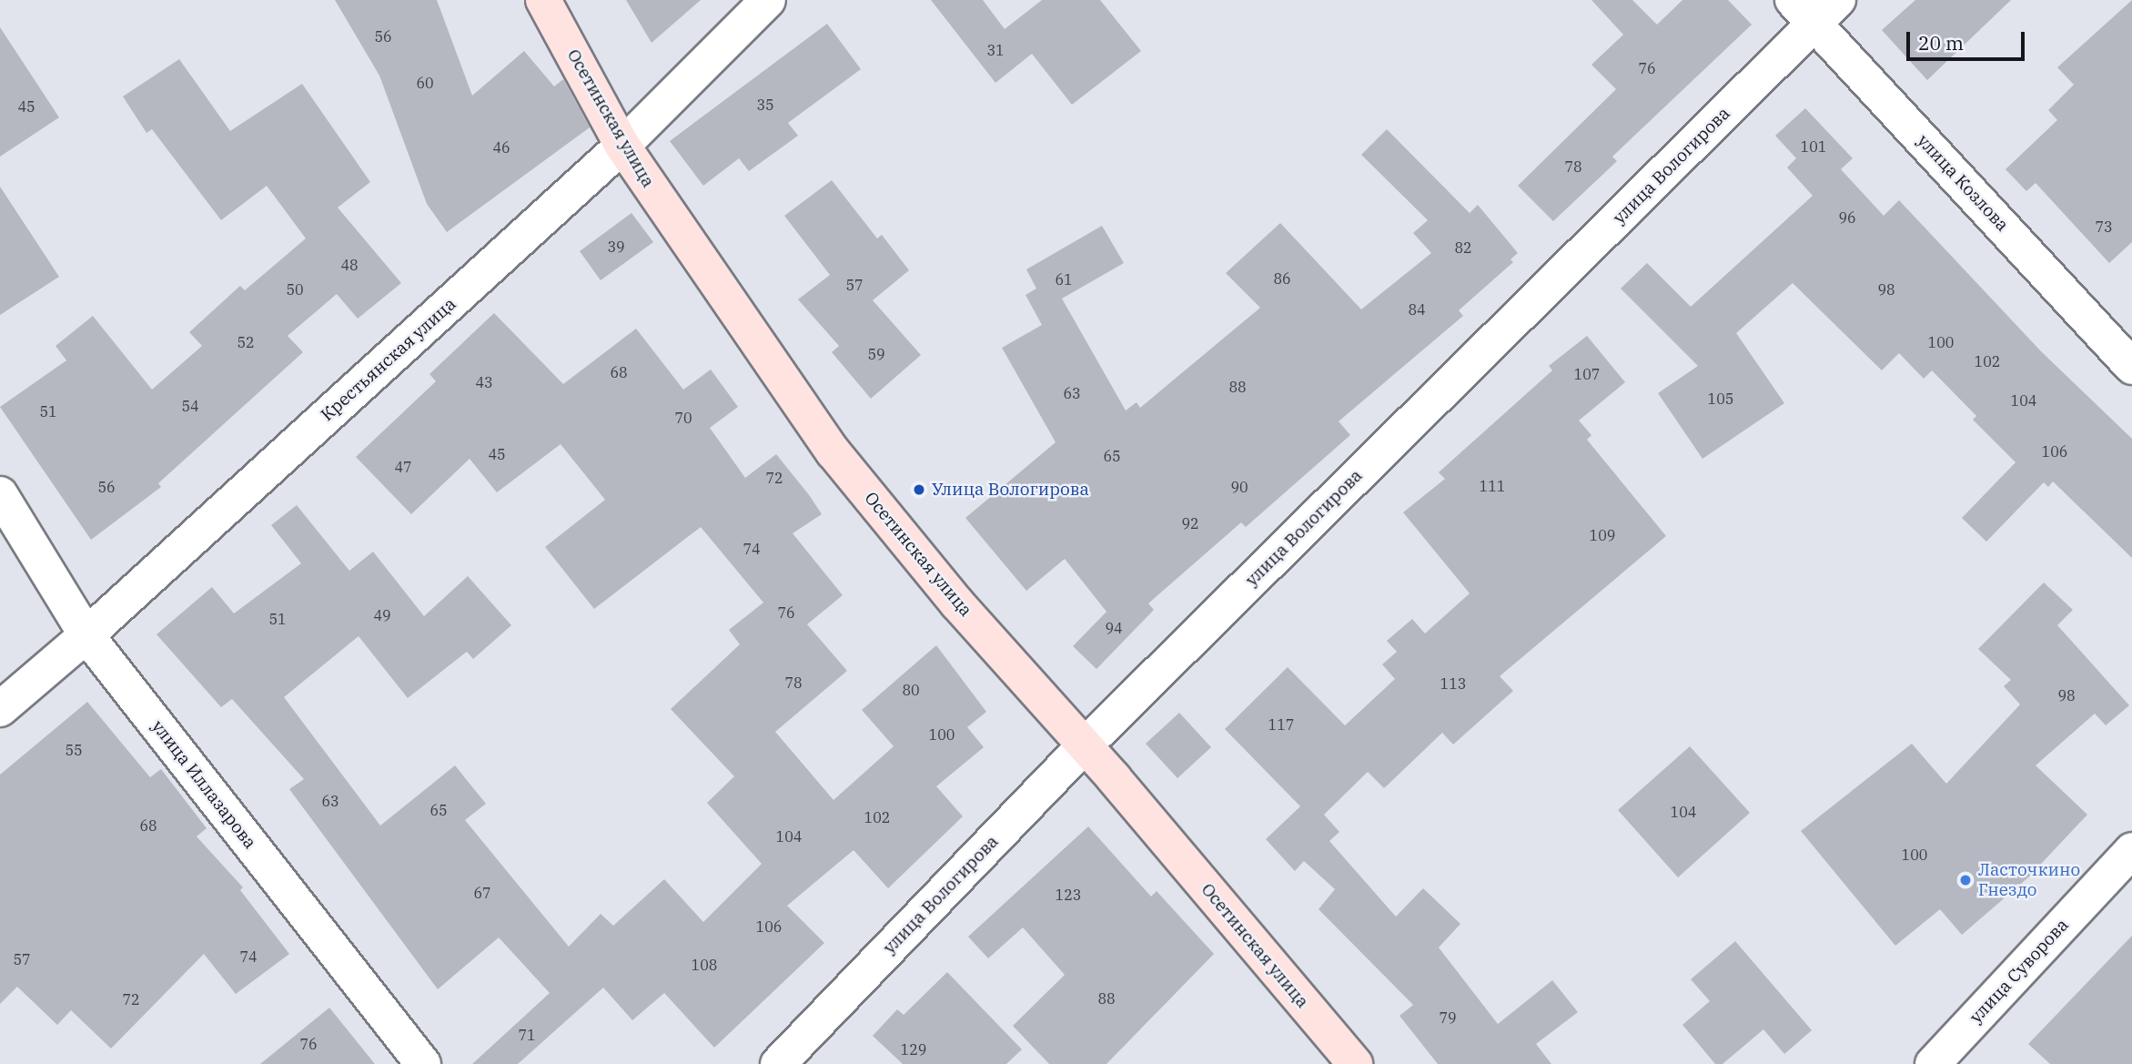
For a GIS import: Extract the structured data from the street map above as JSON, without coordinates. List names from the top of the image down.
{
  "streets": {
    "main road": ["Осетинская улица"],
    "street": [
      "улица Вологирова",
      "улица Козлова",
      "Крестьянская улица",
      "улица Иллазарова",
      "улица Суворова"
    ]
  },
  "crossings": [
    ["Осетинская улица", "улица Вологирова"],
    ["Осетинская улица", "Крестьянская улица"],
    ["улица Вологирова", "улица Козлова"],
    ["Крестьянская улица", "улица Иллазарова"]
  ],
  "places": ["Улица Вологирова", "Ласточкино Гнездо"],
  "house_numbers": [
    "56",
    "31",
    "76",
    "60",
    "35",
    "45",
    "101",
    "46",
    "78",
    "96",
    "73",
    "39",
    "82",
    "48",
    "86",
    "61",
    "57",
    "50",
    "98",
    "84",
    "52",
    "100",
    "59",
    "102",
    "68",
    "107",
    "43",
    "88",
    "63",
    "105",
    "104",
    "54",
    "51",
    "70",
    "106",
    "45",
    "65",
    "47",
    "72",
    "111",
    "56",
    "90",
    "92",
    "109",
    "74",
    "76",
    "49",
    "51",
    "94",
    "78",
    "113",
    "80",
    "98",
    "117",
    "100",
    "55",
    "63",
    "65",
    "104",
    "102",
    "68",
    "104",
    "100",
    "67",
    "123",
    "106",
    "74",
    "57",
    "108",
    "88",
    "72",
    "79",
    "71",
    "76",
    "129"
  ],
  "scale_bar": "20 m"
}
